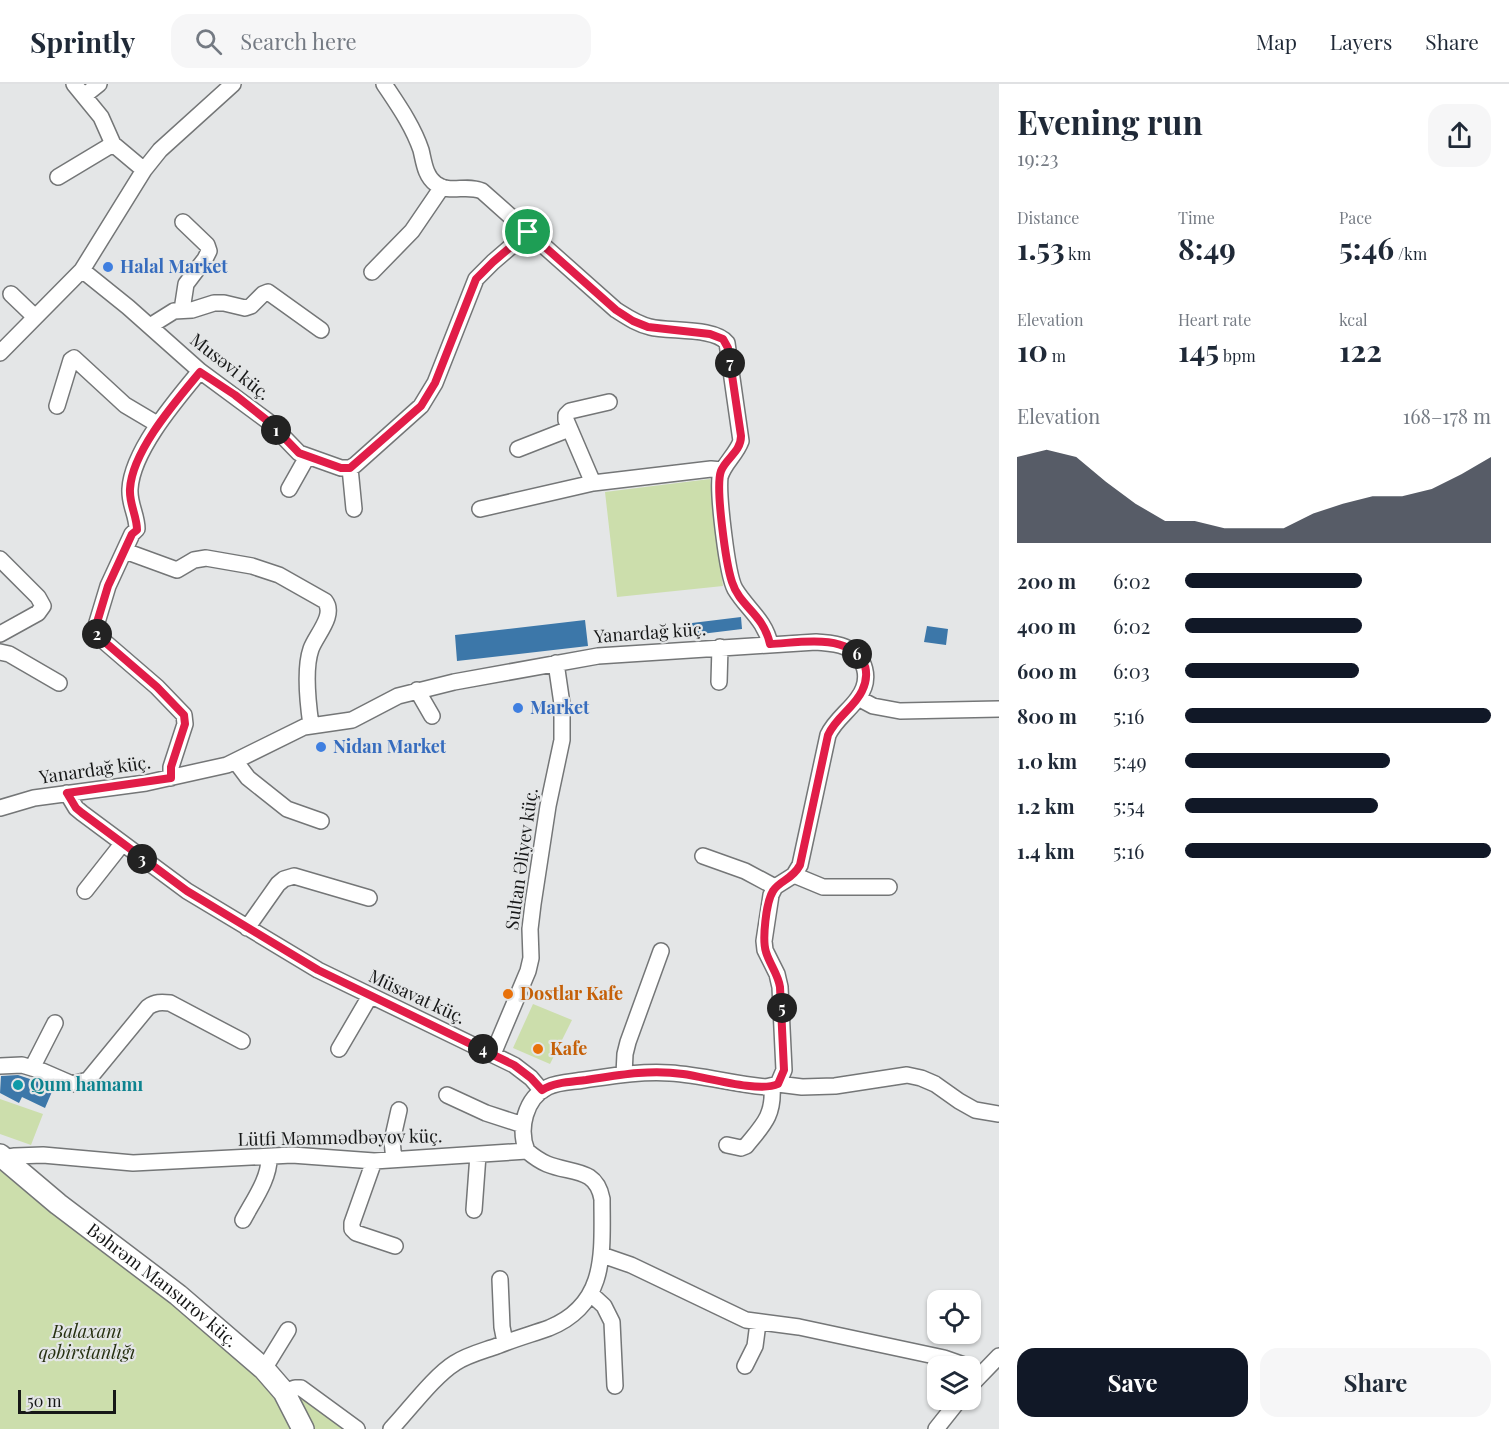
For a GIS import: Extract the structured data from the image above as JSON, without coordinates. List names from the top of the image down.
{
  "streets": {
    "street": [
      "Musəvi küç.",
      "Yanardağ küç.",
      "Sultan Əliyev küç.",
      "Müsavat küç.",
      "Lütfi Məmmədbəyov küç.",
      "Bəhrəm Mansurov küç."
    ]
  },
  "crossings": [
    ["Yanardağ küç.", "Sultan Əliyev küç."],
    ["Yanardağ küç.", "Müsavat küç."],
    ["Sultan Əliyev küç.", "Müsavat küç."],
    ["Lütfi Məmmədbəyov küç.", "Bəhrəm Mansurov küç."]
  ],
  "parks": ["Balaxanı qəbirstanlığı"],
  "places": [
    "Halal Market",
    "Market",
    "Nidan Market",
    "Dostlar Kafe",
    "Kafe",
    "Qum hamamı"
  ],
  "scale_bar": "50 m",
  "page": {
    "header": "Sprintly",
    "search": "Search here",
    "nav": ["Map", "Layers", "Share"],
    "heading": ["Evening run", "19:23"],
    "stats": [
      ["Distance", "1.53 km"],
      ["Time", "8:49"],
      ["Pace", "5:46 /km"],
      ["Elevation", "10 m"],
      ["Heart rate", "145 bpm"],
      ["kcal", "122"]
    ],
    "pins": [
      "7",
      "1",
      "2",
      "6",
      "3",
      "5",
      "4"
    ],
    "chart": ["Elevation", "168–178 m"],
    "list": [
      {
        "name": "200 m",
        "note": "6:02"
      },
      {
        "name": "400 m",
        "note": "6:02"
      },
      {
        "name": "600 m",
        "note": "6:03"
      },
      {
        "name": "800 m",
        "note": "5:16"
      },
      {
        "name": "1.0 km",
        "note": "5:49"
      },
      {
        "name": "1.2 km",
        "note": "5:54"
      },
      {
        "name": "1.4 km",
        "note": "5:16"
      }
    ],
    "buttons": ["Save", "Share"],
    "scale": "50 m"
  }
}
